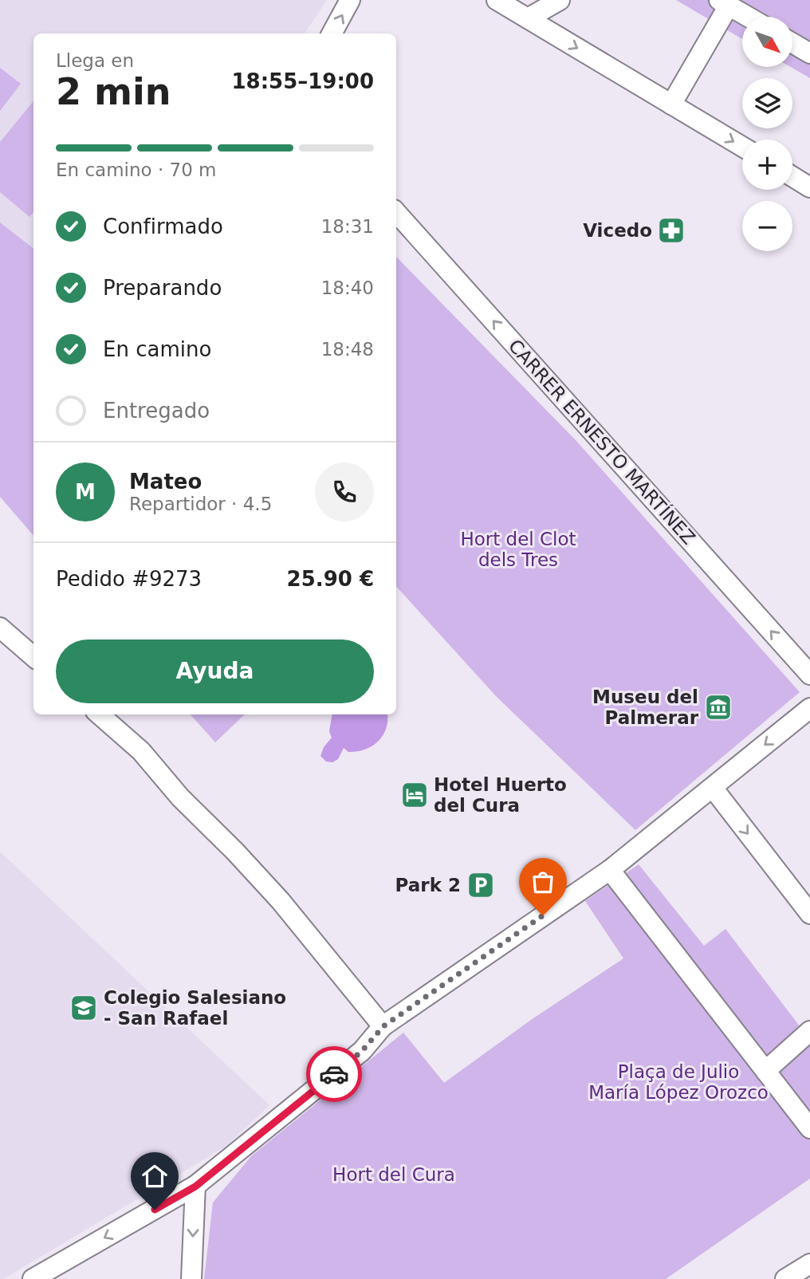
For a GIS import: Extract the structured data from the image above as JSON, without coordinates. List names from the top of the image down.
{
  "streets": {
    "street": ["CARRER ERNESTO MARTÍNEZ"]
  },
  "one_way": ["CARRER ERNESTO MARTÍNEZ"],
  "parks": ["Hort del Clot dels Tres", "Plaça de Julio María López Orozco", "Hort del Cura"],
  "places": {
    "pharmacy": ["Vicedo"],
    "museum": ["Museu del Palmerar"],
    "hotel": ["Hotel Huerto del Cura"],
    "parking": ["Park 2"],
    "school or university": ["Colegio Salesiano - San Rafael"]
  },
  "north": "bottom right",
  "page": {
    "map_buttons": ["+", "−"],
    "heading": ["2 min", "Llega en", "18:55–19:00"],
    "panel": [
      "Mateo",
      "Repartidor · 4.5",
      "Pedido #9273",
      "25.90 €"
    ],
    "bar": "En camino · 70 m",
    "list": [
      ["Confirmado", "18:31"],
      ["Preparando", "18:40"],
      ["En camino", "18:48"],
      "Entregado"
    ],
    "round": "M",
    "buttons": "Ayuda"
  }
}
